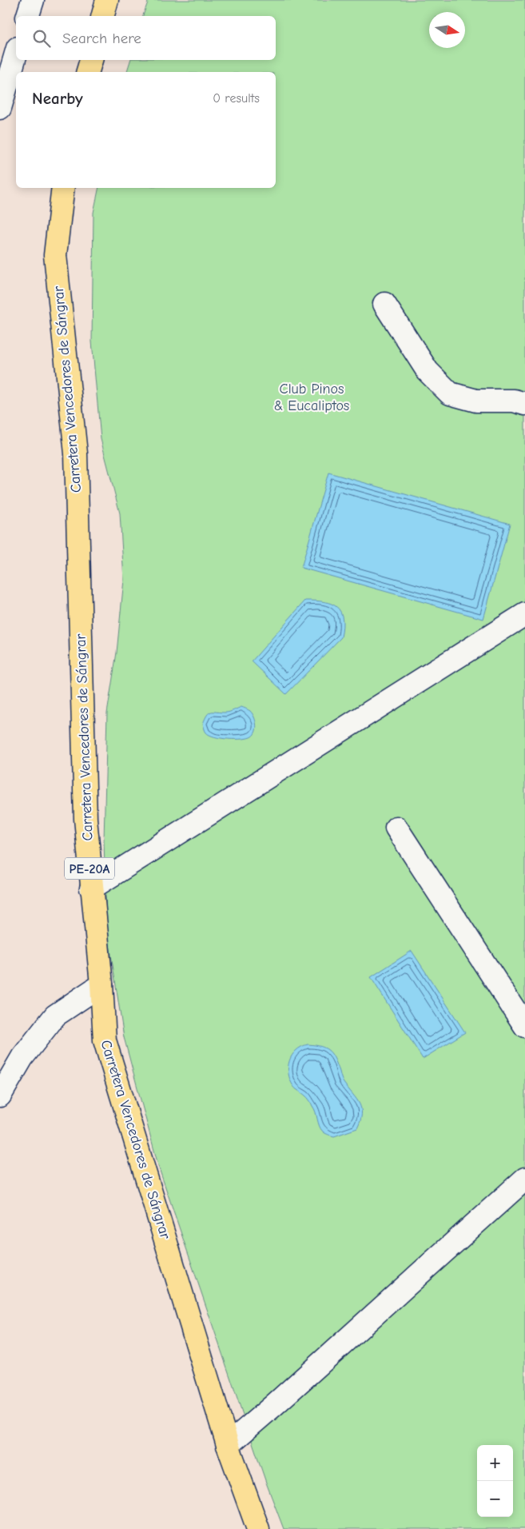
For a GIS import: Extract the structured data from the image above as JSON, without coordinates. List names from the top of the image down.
{
  "streets": {
    "highway": ["Carretera Vencedores de Sángrar", "PE-20A"]
  },
  "parks": ["Club Pinos & Eucaliptos"],
  "north": "right",
  "page": {
    "search": "Search here",
    "heading": ["Nearby", "0 results"],
    "map_buttons": ["+", "−"]
  }
}
